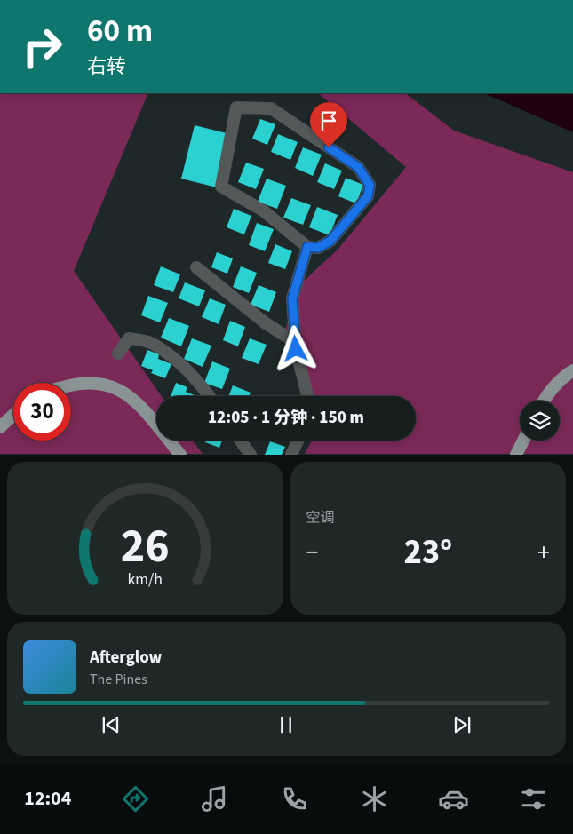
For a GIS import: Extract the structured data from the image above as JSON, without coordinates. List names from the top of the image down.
{
  "page": {
    "turn": ["60 m", "右转"],
    "limit": "30",
    "trip": "12:05 · 1 分钟 · 150 m",
    "tile": "空调",
    "heat": ["−", "23°", "+"],
    "song": ["Afterglow", "The Pines"],
    "tabs": "12:04",
    "gauge": ["26", "km/h"]
  }
}
